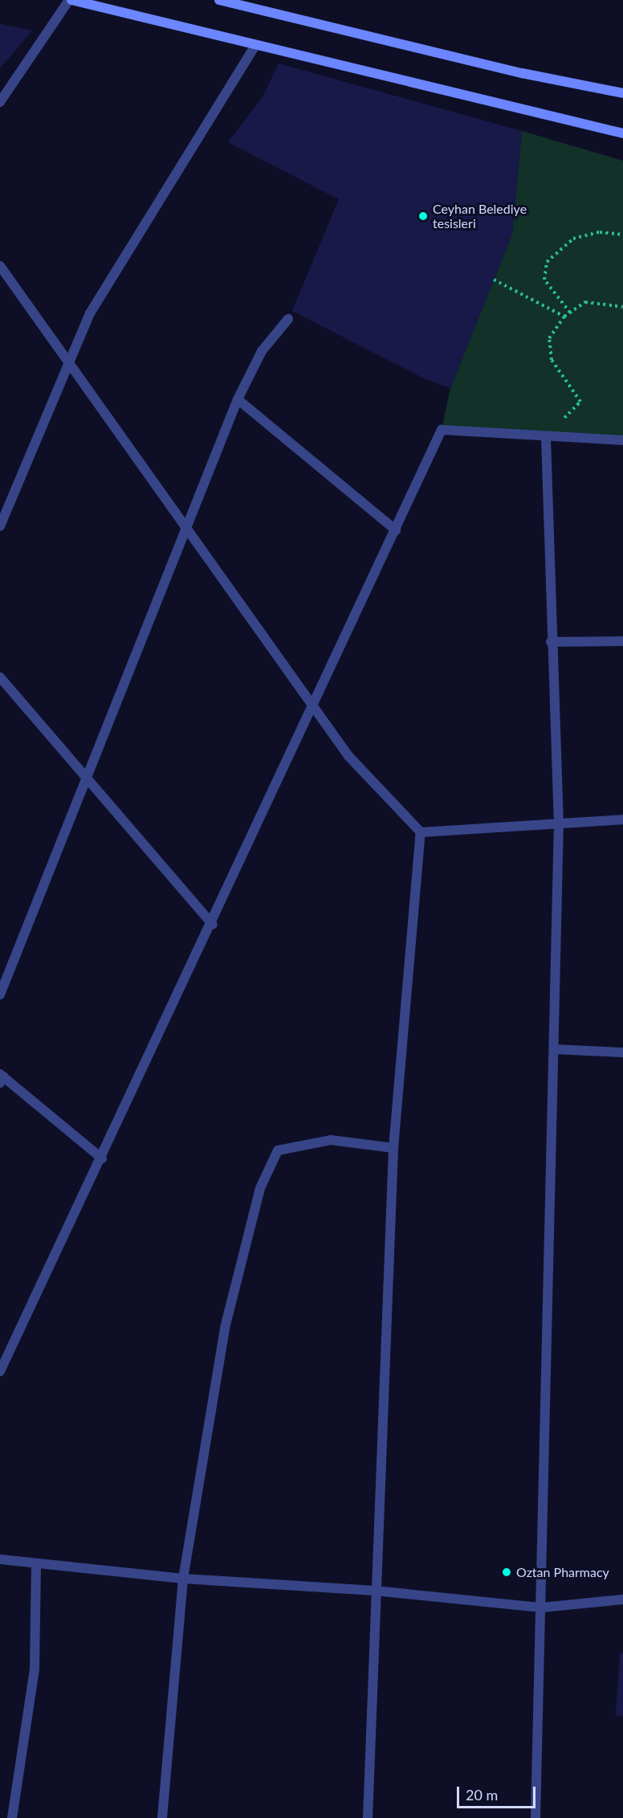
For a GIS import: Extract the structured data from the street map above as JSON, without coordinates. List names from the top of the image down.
{
  "places": ["Ceyhan Belediye tesisleri", "Oztan Pharmacy"],
  "scale_bar": "20 m"
}
